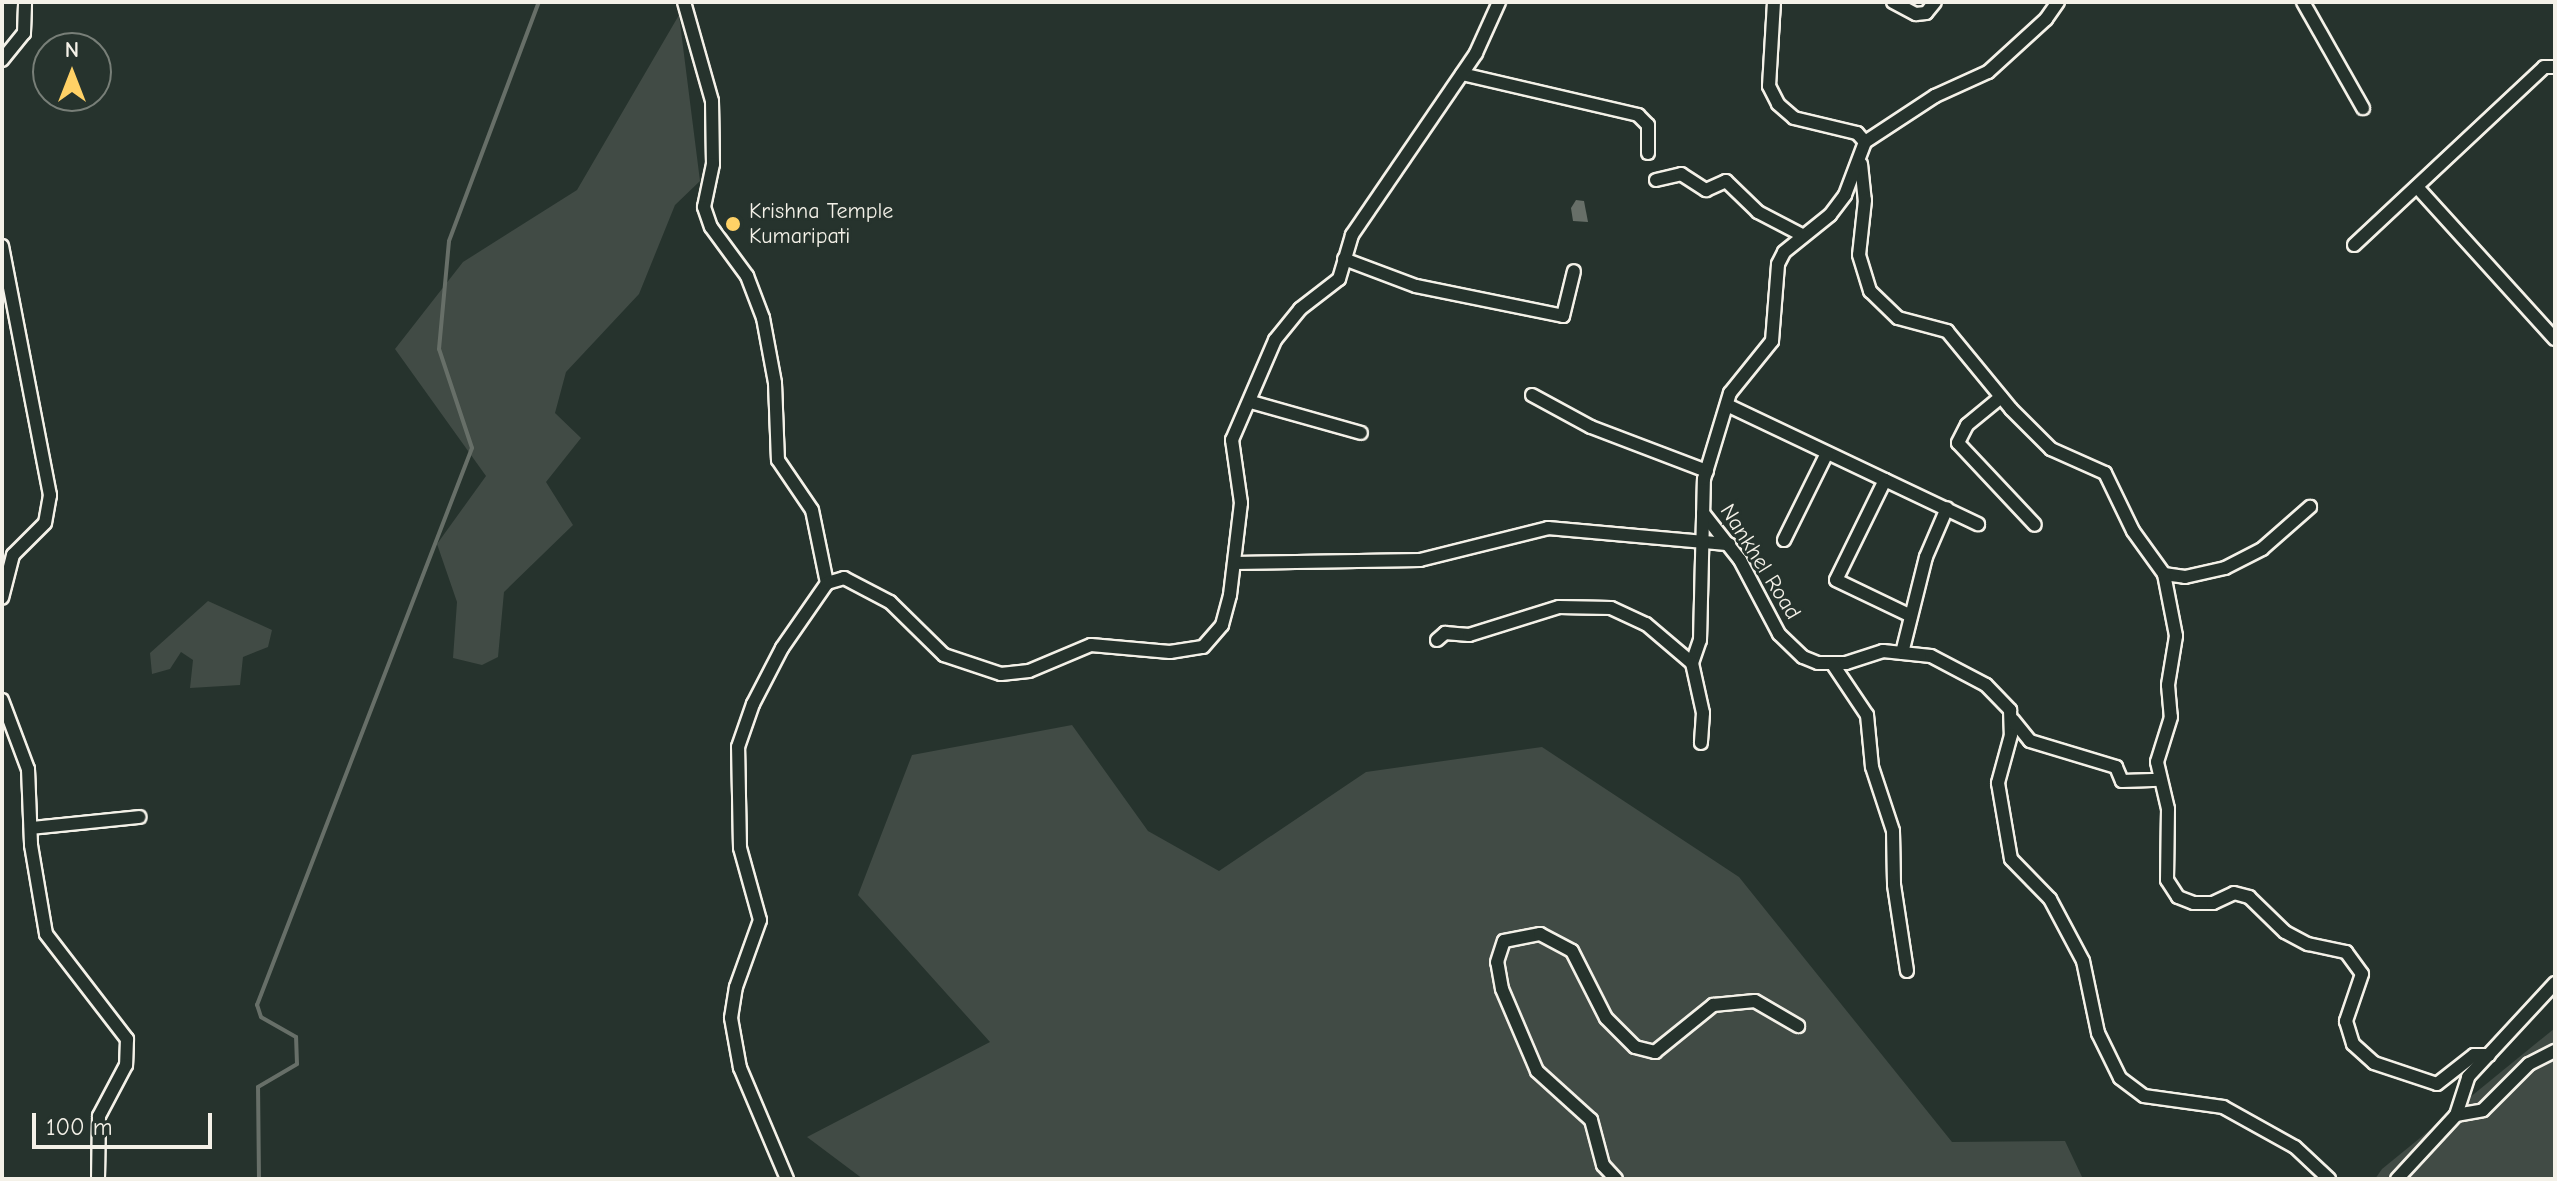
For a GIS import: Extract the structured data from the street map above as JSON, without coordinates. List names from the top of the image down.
{
  "streets": {
    "street": ["Nankhel Road"]
  },
  "places": ["Krishna Temple Kumaripati"],
  "scale_bar": "100 m",
  "north": "top"
}
